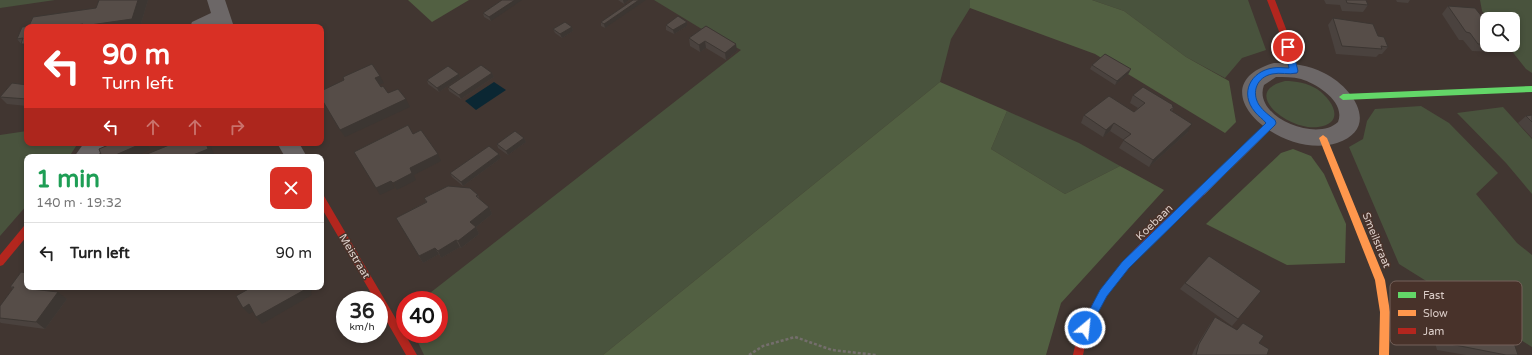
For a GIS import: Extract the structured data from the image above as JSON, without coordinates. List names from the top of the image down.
{
  "streets": {
    "street": ["Koebaan", "Smeilstraat", "Meistraat"]
  },
  "crossings": [
    ["Koebaan", "Smeilstraat"]
  ],
  "legend": ["Fast", "Slow", "Jam"],
  "page": {
    "turn": ["90 m", "Turn left"],
    "heading": ["1 min", "140 m · 19:32"],
    "list": [
      {
        "name": "Turn left",
        "value": "90 m"
      }
    ],
    "speed": "36 km/h",
    "limit": "40"
  }
}
